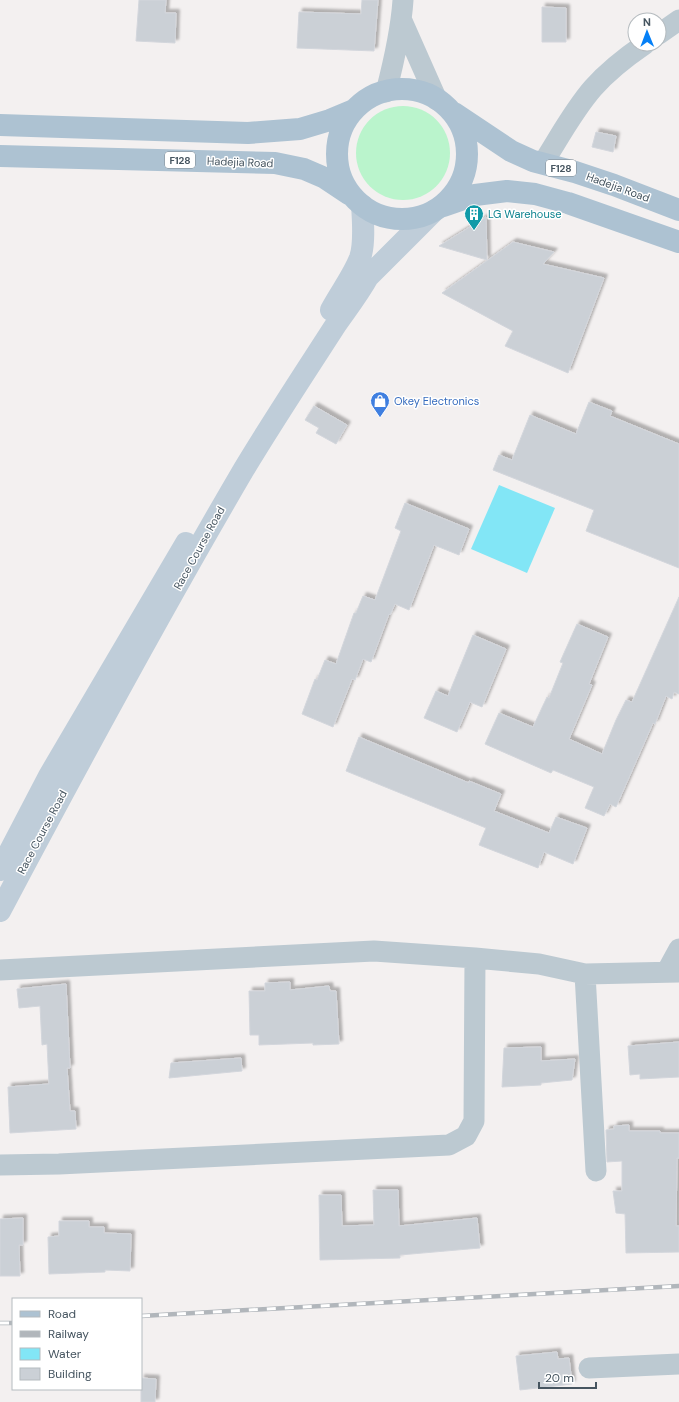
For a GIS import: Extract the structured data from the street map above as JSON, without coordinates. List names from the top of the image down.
{
  "streets": {
    "main road": ["F128", "Hadejia Road"],
    "street": ["Race Course Road"]
  },
  "crossings": [
    ["F128", "Hadejia Road"],
    ["F128", "Race Course Road"],
    ["Hadejia Road", "Race Course Road"]
  ],
  "places": {
    "building": ["LG Warehouse"],
    "shop": ["Okey Electronics"]
  },
  "legend": [
    "Road",
    "Railway",
    "Water",
    "Building"
  ],
  "scale_bar": "20 m",
  "north": "top"
}
